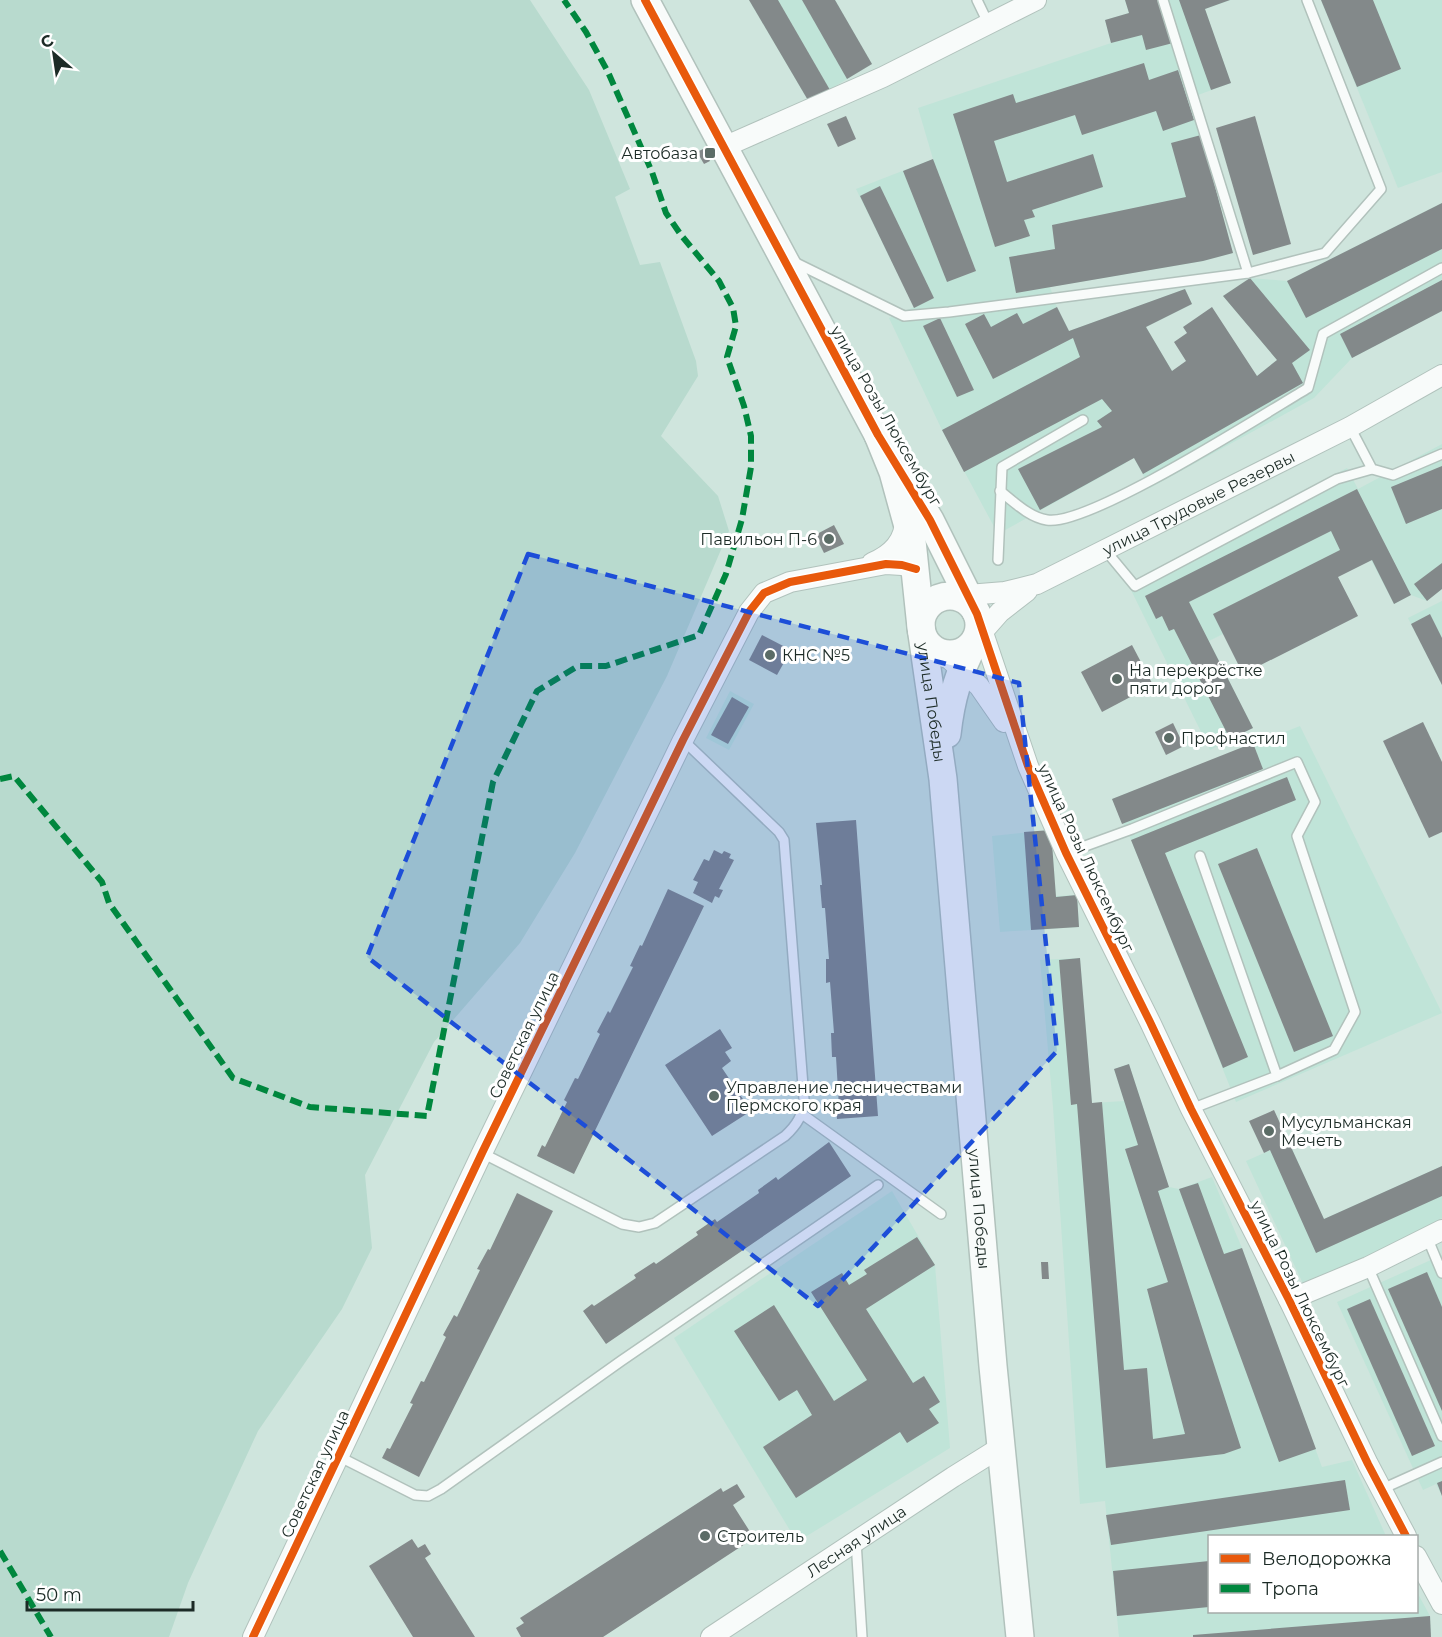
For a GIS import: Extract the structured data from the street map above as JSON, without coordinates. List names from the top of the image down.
{
  "streets": {
    "street": [
      "улица Розы Люксембург",
      "улица Трудовые Резервы",
      "улица Победы",
      "Советская улица",
      "Лесная улица"
    ]
  },
  "crossings": [
    ["улица Розы Люксембург", "улица Трудовые Резервы"],
    ["улица Розы Люксембург", "улица Победы"],
    ["улица Розы Люксембург", "Советская улица"],
    ["улица Победы", "Лесная улица"]
  ],
  "places": {
    "transit": ["Автобаза"],
    "other": [
      "Павильон П-6",
      "КНС №5",
      "На перекрёстке пяти дорог",
      "Профнастил",
      "Управление лесничествами Пермского края",
      "Мусульманская Мечеть",
      "Строитель"
    ]
  },
  "legend": ["Велодорожка", "Тропа"],
  "scale_bar": "50 m",
  "north": "top left"
}
